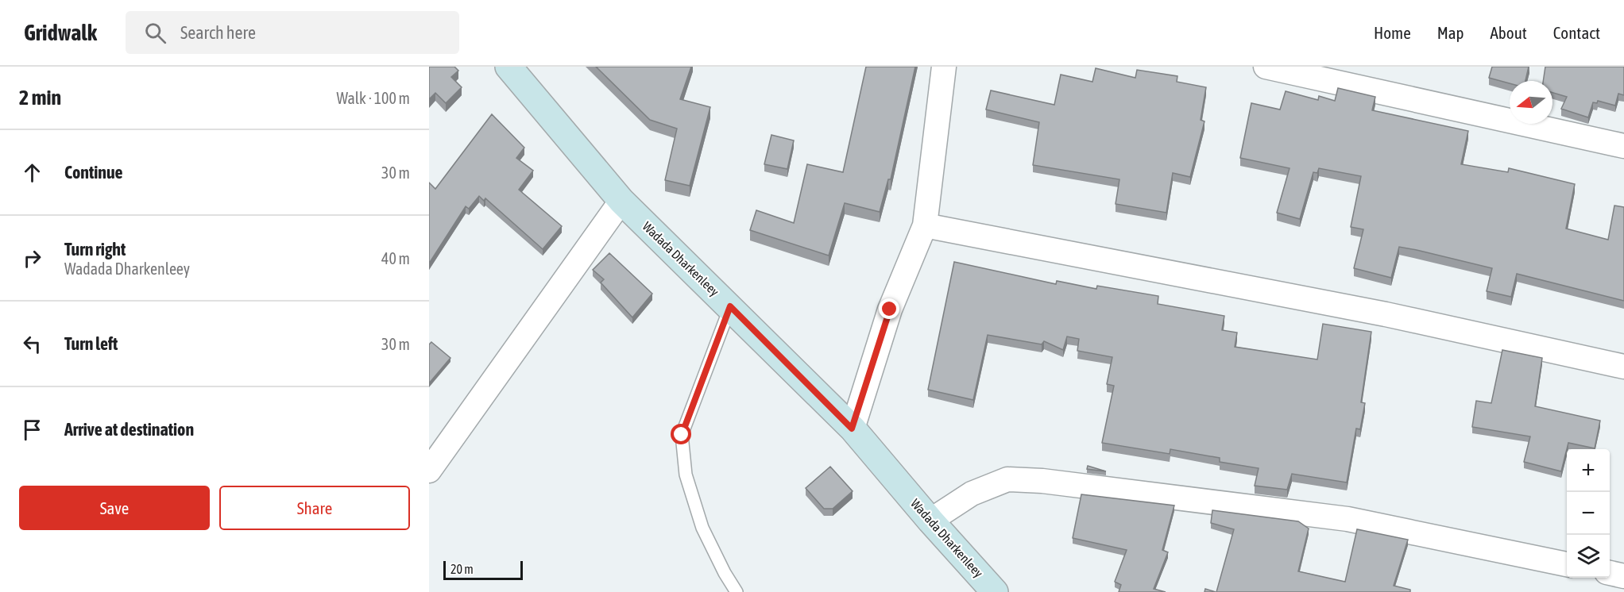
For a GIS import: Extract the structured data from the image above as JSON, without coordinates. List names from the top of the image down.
{
  "streets": {
    "main road": ["Wadada Dharkenleey"]
  },
  "scale_bar": "20 m",
  "north": "left",
  "page": {
    "header": "Gridwalk",
    "search": "Search here",
    "nav": [
      "Home",
      "Map",
      "About",
      "Contact"
    ],
    "heading": ["2 min", "Walk · 100 m"],
    "list": [
      ["Continue", "30 m"],
      ["Turn right", "Wadada Dharkenleey", "40 m"],
      ["Turn left", "30 m"],
      "Arrive at destination"
    ],
    "map_buttons": ["+", "−"],
    "buttons": ["Save", "Share"],
    "scale": "20 m"
  }
}
